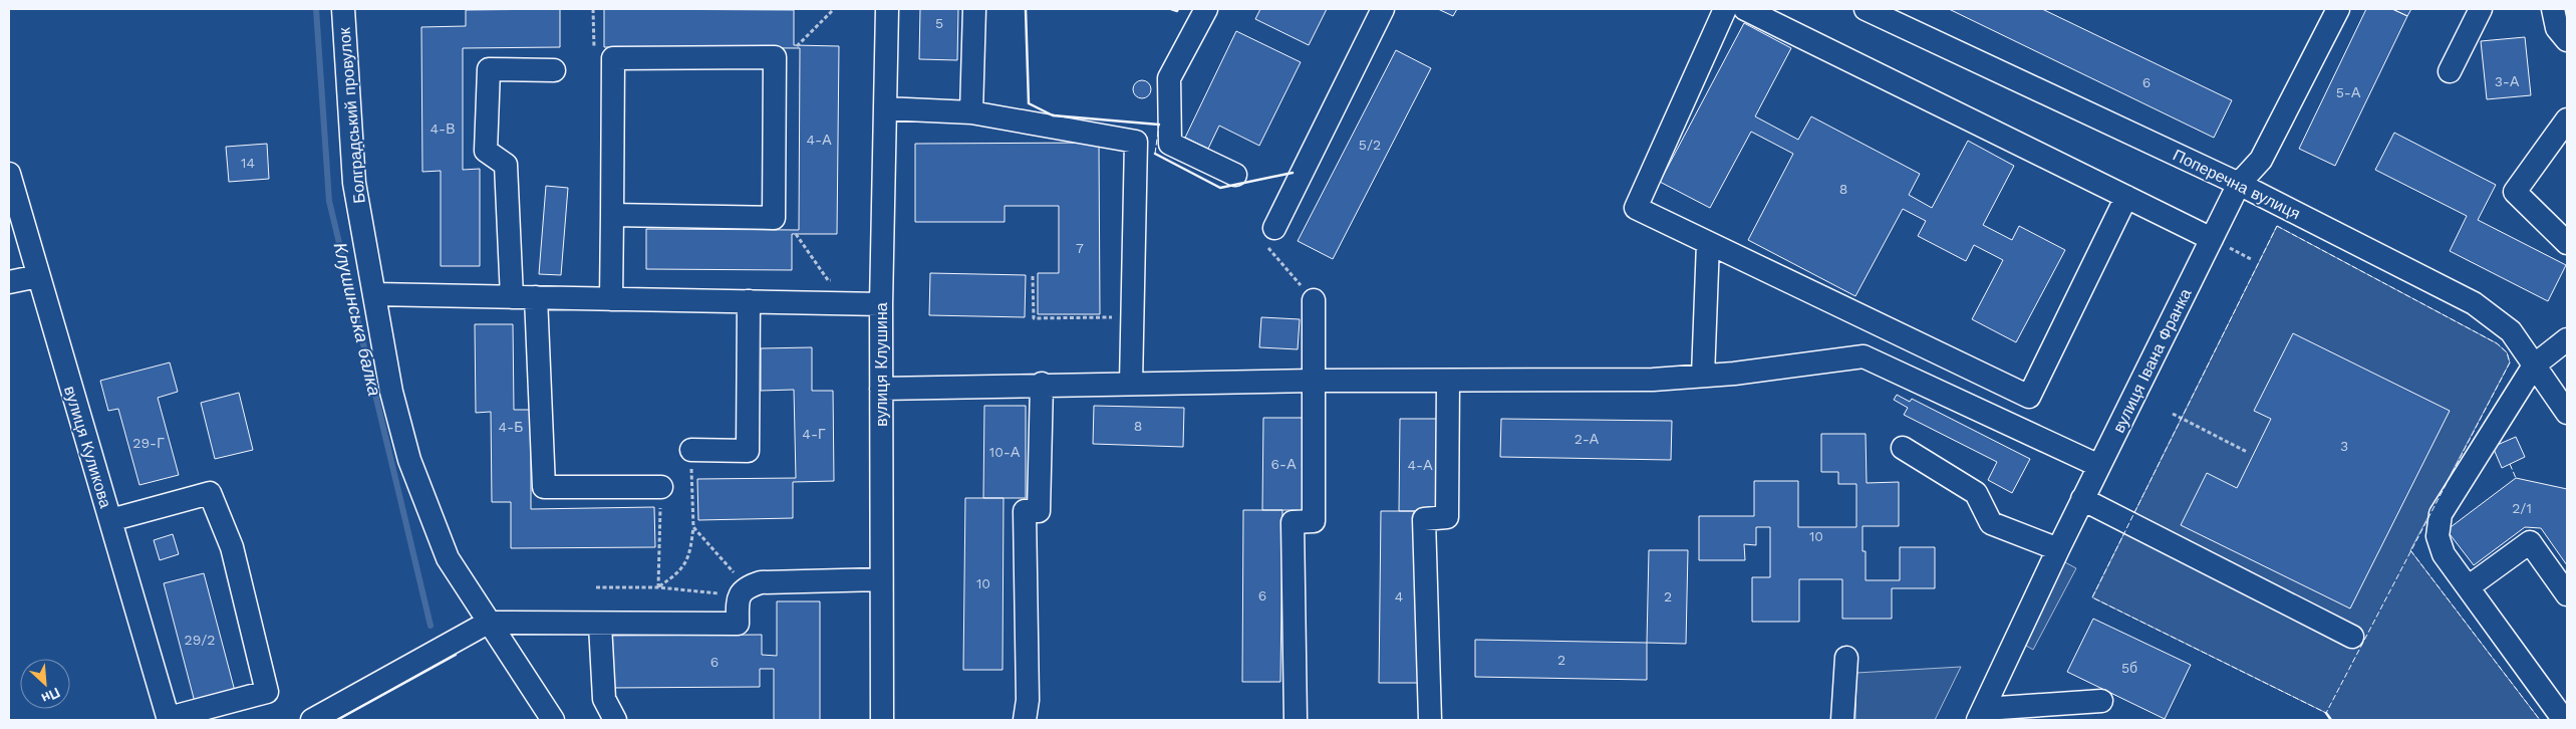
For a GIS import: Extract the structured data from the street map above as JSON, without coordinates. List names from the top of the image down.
{
  "streets": {
    "street": [
      "Болградський провулок",
      "Поперечна вулиця",
      "вулиця Івана Франка",
      "вулиця Клушина",
      "вулиця Куликова"
    ]
  },
  "crossings": [
    ["Поперечна вулиця", "вулиця Івана Франка"]
  ],
  "water": ["Клушинська балка"],
  "house_numbers": [
    "5",
    "3-А",
    "6",
    "5-А",
    "4-В",
    "4-А",
    "5/2",
    "14",
    "8",
    "7",
    "8",
    "4-Б",
    "4-Г",
    "2-А",
    "29-Г",
    "3",
    "10-А",
    "6-А",
    "4-А",
    "2/1",
    "10",
    "10",
    "6",
    "4",
    "2",
    "29/2",
    "2",
    "6",
    "5б"
  ],
  "north": "bottom right"
}
